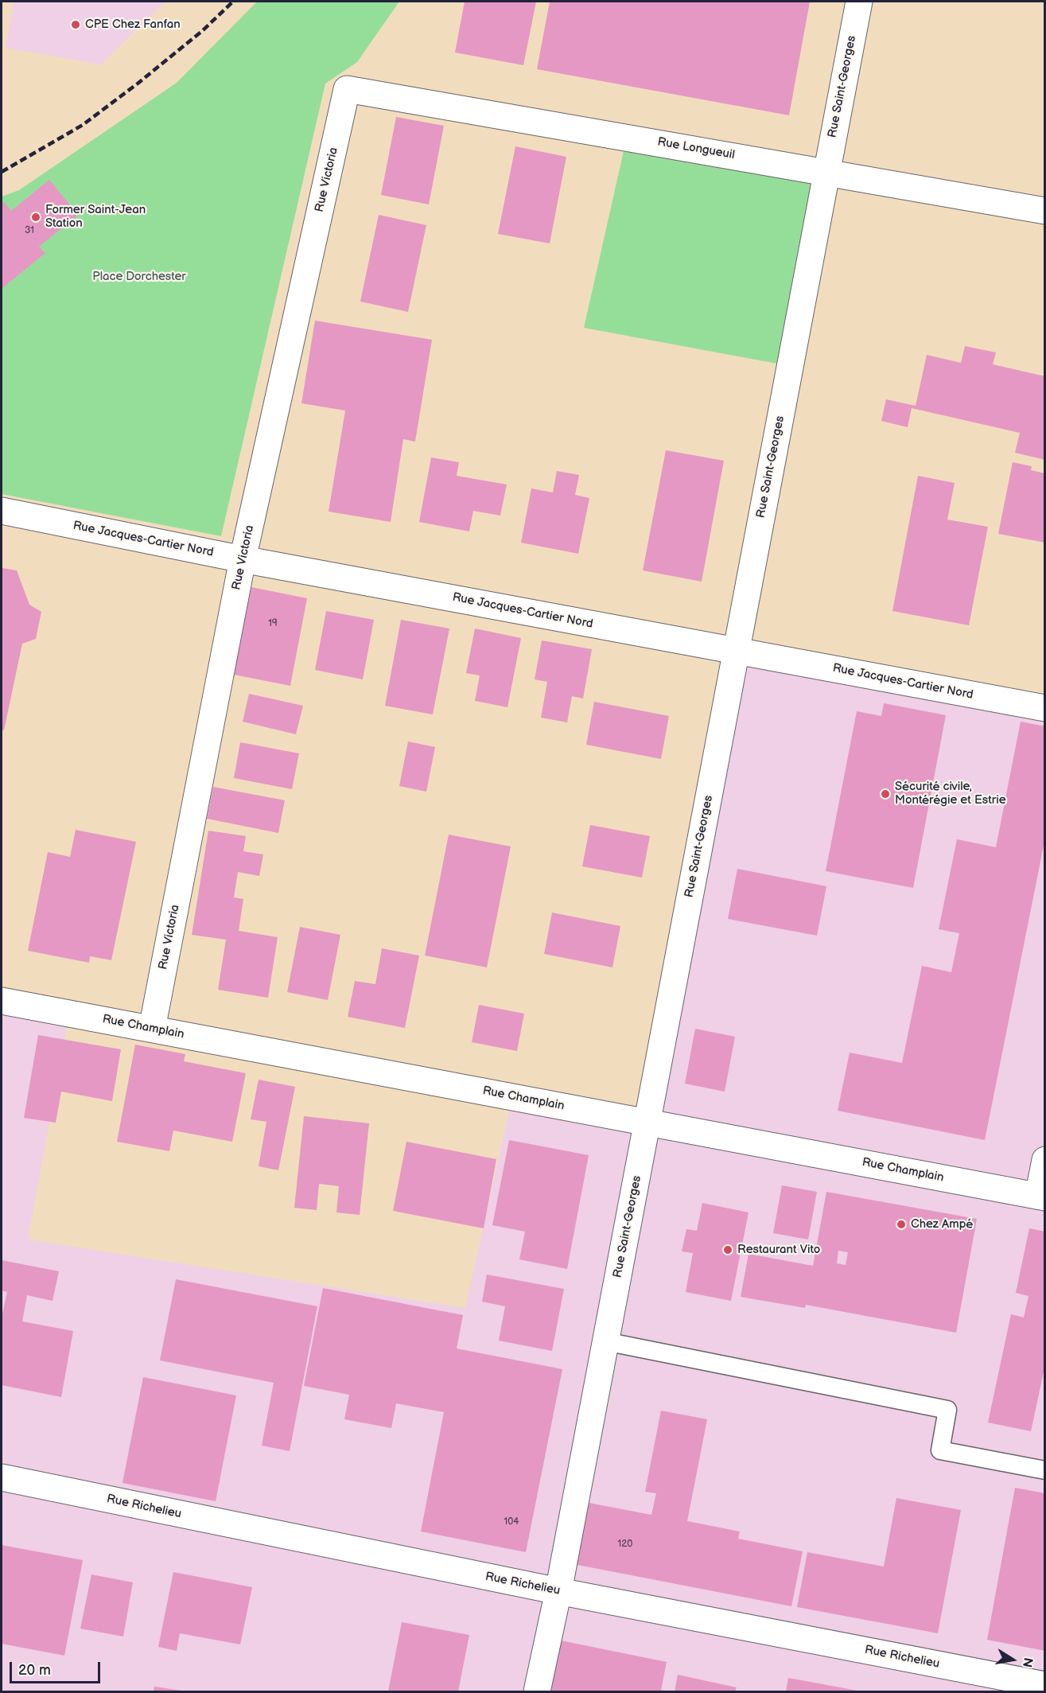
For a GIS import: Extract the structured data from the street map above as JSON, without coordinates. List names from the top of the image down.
{
  "streets": {
    "street": [
      "Rue Saint-Georges",
      "Rue Longueuil",
      "Rue Victoria",
      "Rue Jacques-Cartier Nord",
      "Rue Champlain",
      "Rue Richelieu"
    ]
  },
  "crossings": [
    ["Rue Saint-Georges", "Rue Longueuil"],
    ["Rue Saint-Georges", "Rue Jacques-Cartier Nord"],
    ["Rue Saint-Georges", "Rue Champlain"],
    ["Rue Saint-Georges", "Rue Richelieu"],
    ["Rue Longueuil", "Rue Victoria"],
    ["Rue Victoria", "Rue Jacques-Cartier Nord"],
    ["Rue Victoria", "Rue Champlain"]
  ],
  "parks": ["Place Dorchester"],
  "places": [
    "CPE Chez Fanfan",
    "Former Saint-Jean Station",
    "Sécurité civile, Montérégie et Estrie",
    "Chez Ampé",
    "Restaurant Vito"
  ],
  "house_numbers": [
    "31",
    "19",
    "104",
    "120"
  ],
  "scale_bar": "20 m",
  "north": "right"
}
